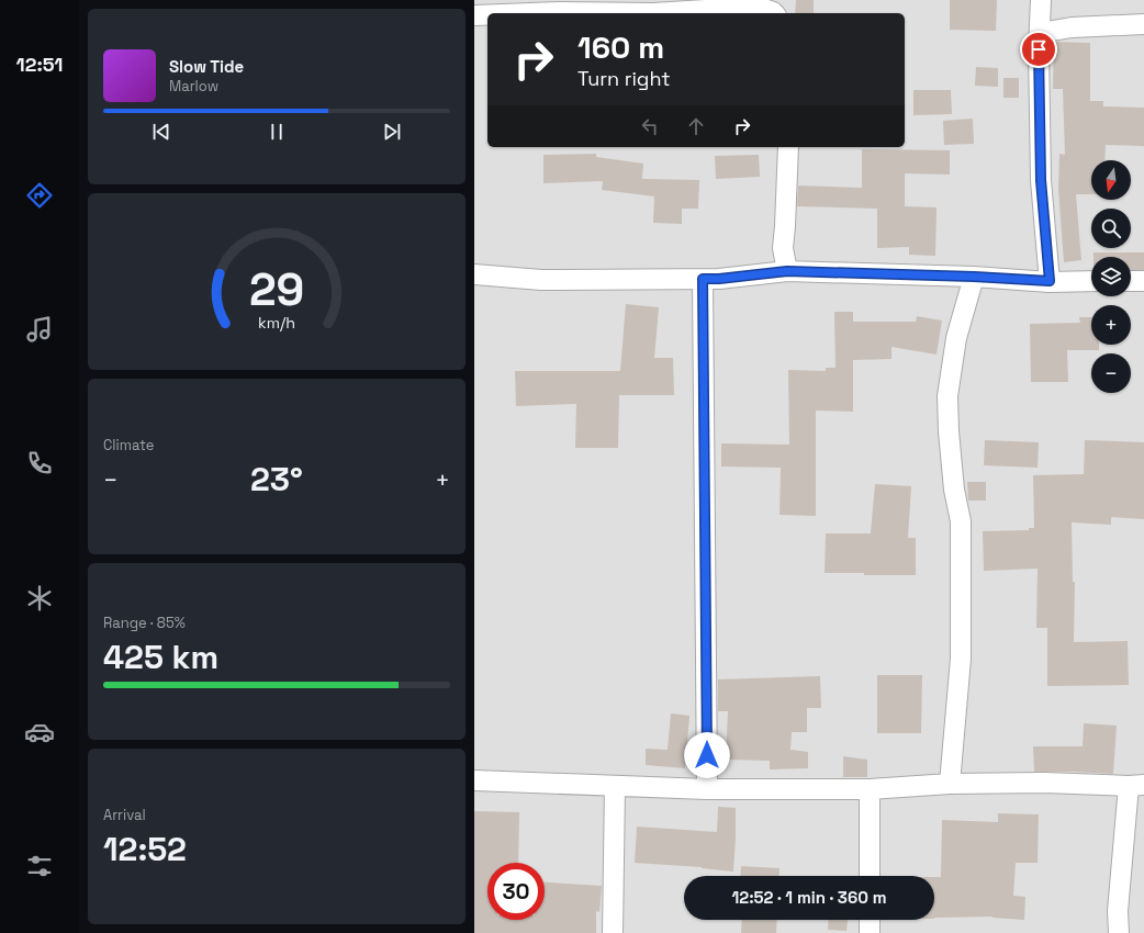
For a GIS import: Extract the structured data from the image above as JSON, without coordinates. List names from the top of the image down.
{
  "north": "bottom",
  "page": {
    "tabs": "12:51",
    "turn": ["160 m", "Turn right"],
    "song": ["Slow Tide", "Marlow"],
    "map_buttons": ["+", "−"],
    "tile": [
      "Climate",
      ["Range · 85%", "425 km"],
      ["Arrival", "12:52"]
    ],
    "heat": ["−", "23°", "+"],
    "limit": "30",
    "trip": "12:52 · 1 min · 360 m",
    "gauge": ["29", "km/h"]
  }
}
